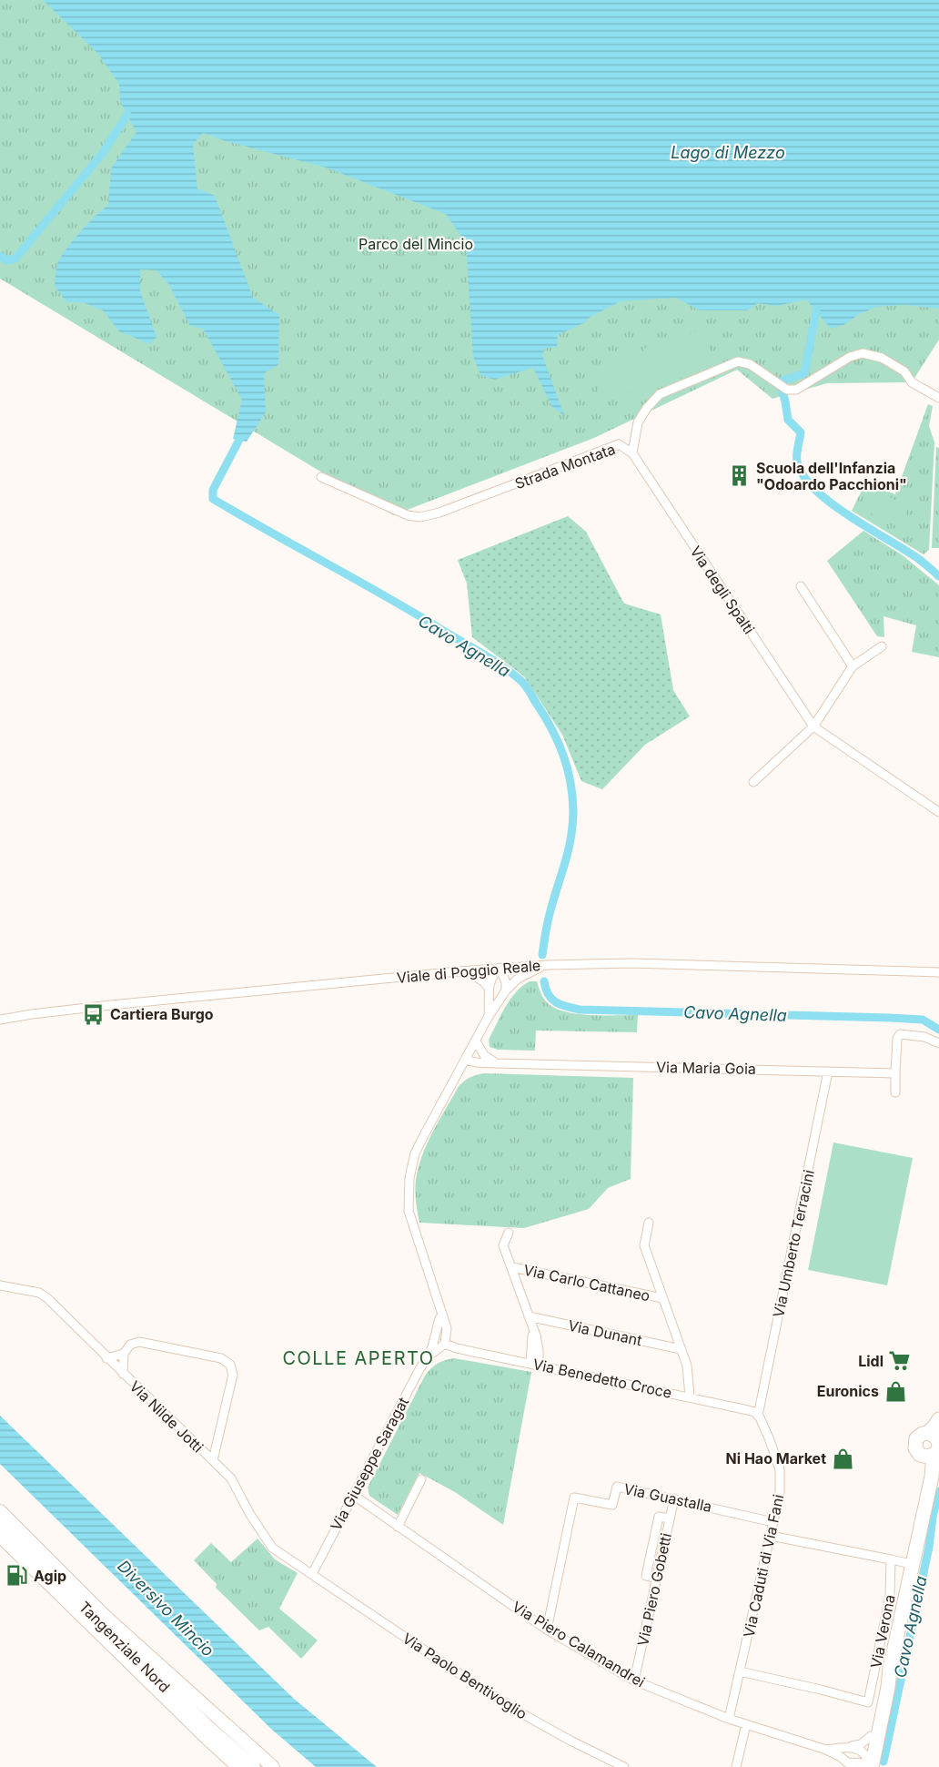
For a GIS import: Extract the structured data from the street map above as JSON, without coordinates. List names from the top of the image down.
{
  "streets": {
    "highway": ["Tangenziale Nord"],
    "main road": ["Via Verona"],
    "street": [
      "Strada Montata",
      "Via degli Spalti",
      "Viale di Poggio Reale",
      "Via Maria Goia",
      "Via Umberto Terracini",
      "Via Carlo Cattaneo",
      "Via Dunant",
      "Via Benedetto Croce",
      "Via Nilde Jotti",
      "Via Giuseppe Saragat",
      "Via Guastalla",
      "Via Caduti di Via Fani",
      "Via Piero Gobetti",
      "Via Piero Calamandrei",
      "Via Paolo Bentivoglio"
    ]
  },
  "crossings": [
    ["Strada Montata", "Via degli Spalti"],
    ["Viale di Poggio Reale", "Via Giuseppe Saragat"],
    ["Via Maria Goia", "Via Umberto Terracini"],
    ["Via Maria Goia", "Via Giuseppe Saragat"],
    ["Via Umberto Terracini", "Via Benedetto Croce"],
    ["Via Umberto Terracini", "Via Caduti di Via Fani"],
    ["Via Benedetto Croce", "Via Giuseppe Saragat"],
    ["Via Benedetto Croce", "Via Caduti di Via Fani"],
    ["Via Nilde Jotti", "Via Giuseppe Saragat"],
    ["Via Nilde Jotti", "Via Paolo Bentivoglio"],
    ["Via Giuseppe Saragat", "Via Piero Calamandrei"],
    ["Via Giuseppe Saragat", "Via Paolo Bentivoglio"],
    ["Via Guastalla", "Via Caduti di Via Fani"],
    ["Via Guastalla", "Via Piero Gobetti"],
    ["Via Guastalla", "Via Piero Calamandrei"],
    ["Via Caduti di Via Fani", "Via Verona"],
    ["Via Caduti di Via Fani", "Via Piero Calamandrei"],
    ["Via Piero Gobetti", "Via Piero Calamandrei"],
    ["Via Verona", "Via Piero Calamandrei"]
  ],
  "districts": ["COLLE APERTO"],
  "water": ["Lago di Mezzo", "Cavo Agnella", "Diversivo Mincio"],
  "parks": ["Parco del Mincio"],
  "places": {
    "building": ["Scuola dell'Infanzia \"Odoardo Pacchioni\""],
    "bus stop": ["Cartiera Burgo"],
    "supermarket": ["Lidl"],
    "shop": ["Euronics", "Ni Hao Market"],
    "fuel station": ["Agip"]
  }
}
